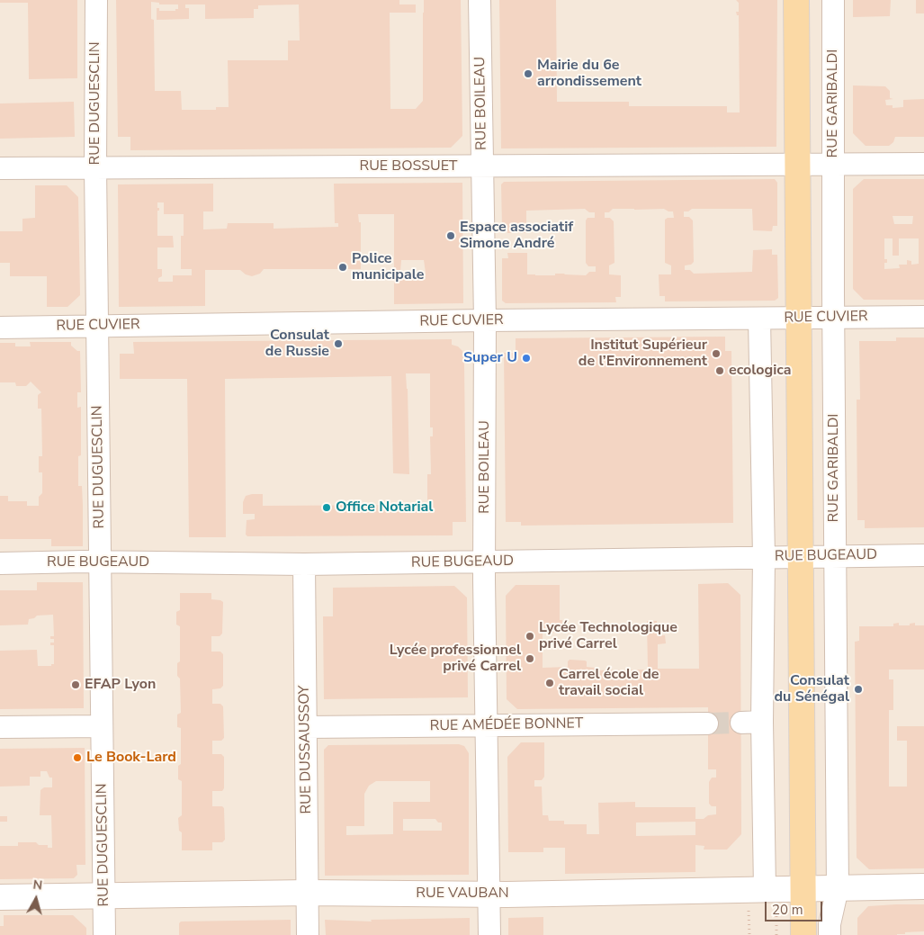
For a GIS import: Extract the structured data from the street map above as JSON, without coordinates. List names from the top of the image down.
{
  "streets": {
    "street": [
      "RUE DUGUESCLIN",
      "RUE BOILEAU",
      "RUE GARIBALDI",
      "RUE BOSSUET",
      "RUE CUVIER",
      "RUE BUGEAUD",
      "RUE AMÉDÉE BONNET",
      "RUE DUSSAUSSOY",
      "RUE VAUBAN"
    ]
  },
  "crossings": [
    ["RUE DUGUESCLIN", "RUE BOSSUET"],
    ["RUE DUGUESCLIN", "RUE CUVIER"],
    ["RUE DUGUESCLIN", "RUE BUGEAUD"],
    ["RUE DUGUESCLIN", "RUE VAUBAN"],
    ["RUE BOILEAU", "RUE BOSSUET"],
    ["RUE BOILEAU", "RUE CUVIER"],
    ["RUE BOILEAU", "RUE BUGEAUD"],
    ["RUE BOILEAU", "RUE AMÉDÉE BONNET"],
    ["RUE BOILEAU", "RUE VAUBAN"],
    ["RUE GARIBALDI", "RUE BOSSUET"],
    ["RUE GARIBALDI", "RUE CUVIER"],
    ["RUE GARIBALDI", "RUE BUGEAUD"],
    ["RUE GARIBALDI", "RUE VAUBAN"],
    ["RUE BUGEAUD", "RUE DUSSAUSSOY"],
    ["RUE AMÉDÉE BONNET", "RUE DUSSAUSSOY"],
    ["RUE DUSSAUSSOY", "RUE VAUBAN"]
  ],
  "places": [
    "Mairie du 6e arrondissement",
    "Espace associatif Simone André",
    "Police municipale",
    "Consulat de Russie",
    "Institut Supérieur de l’Environnement",
    "Super U",
    "ecologica",
    "Office Notarial",
    "Lycée Technologique privé Carrel",
    "Lycée professionnel privé Carrel",
    "Carrel école de travail social",
    "EFAP Lyon",
    "Consulat du Sénégal",
    "Le Book-Lard"
  ],
  "scale_bar": "20 m",
  "north": "top"
}
